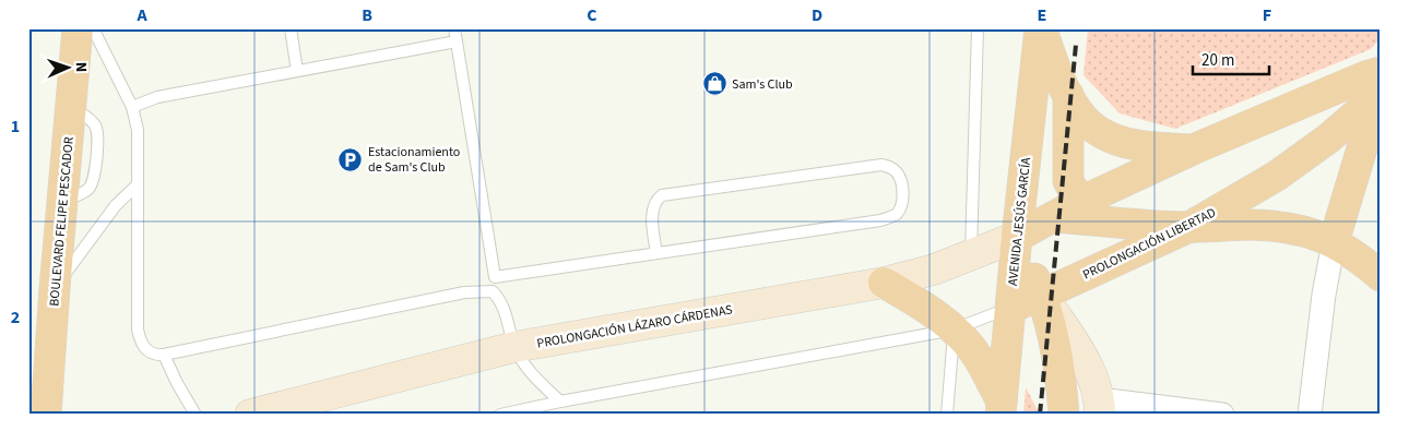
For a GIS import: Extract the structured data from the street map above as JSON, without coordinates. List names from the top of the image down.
{
  "streets": {
    "main road": [
      "BOULEVARD FELIPE PESCADOR",
      "AVENIDA JESÚS GARCÍA",
      "PROLONGACIÓN LIBERTAD",
      "PROLONGACIÓN LÁZARO CÁRDENAS"
    ]
  },
  "crossings": [
    ["AVENIDA JESÚS GARCÍA", "PROLONGACIÓN LIBERTAD"],
    ["AVENIDA JESÚS GARCÍA", "PROLONGACIÓN LÁZARO CÁRDENAS"]
  ],
  "places": {
    "shop": ["Sam's Club"],
    "parking": ["Estacionamiento de Sam's Club"]
  },
  "scale_bar": "20 m",
  "north": "right",
  "grid": {
    "columns": [
      "A",
      "B",
      "C",
      "D",
      "E",
      "F"
    ],
    "rows": ["1", "2"]
  }
}
